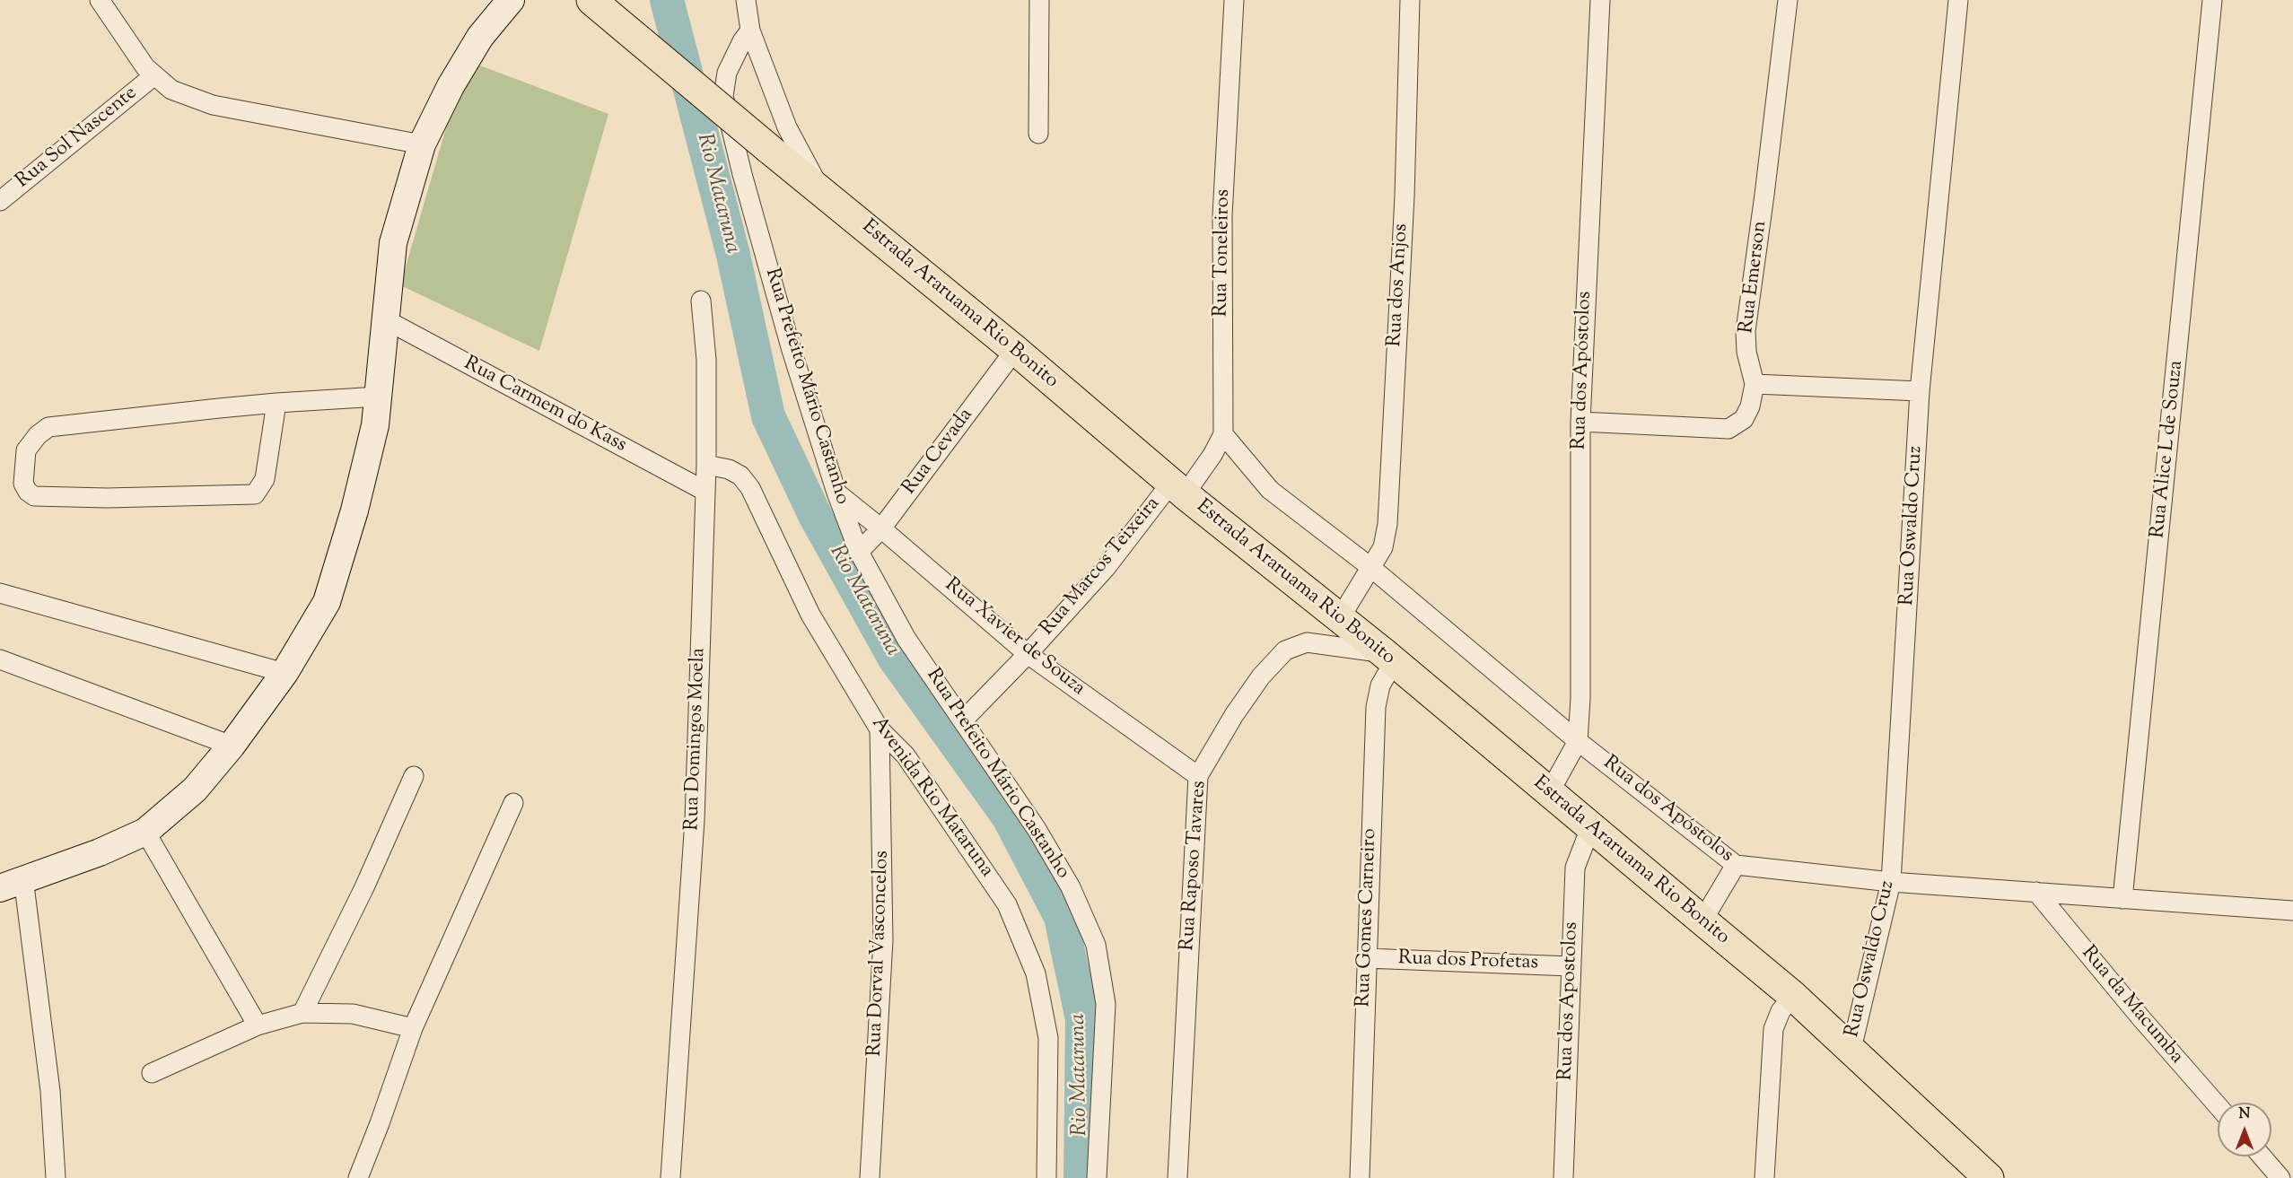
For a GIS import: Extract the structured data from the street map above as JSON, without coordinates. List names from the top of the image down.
{
  "streets": {
    "main road": ["Estrada Araruama Rio Bonito"],
    "street": [
      "Rua Sol Nascente",
      "Rua Toneleiros",
      "Rua Emerson",
      "Rua dos Anjos",
      "Rua dos Apóstolos",
      "Rua Prefeito Mário Castanho",
      "Rua Carmem do Kass",
      "Rua Alice L de Souza",
      "Rua Cevada",
      "Rua Oswaldo Cruz",
      "Rua Marcos Teixeira",
      "Rua Xavier de Souza",
      "Rua Domingos Moela",
      "Avenida Rio Mataruna",
      "Rua Raposo Tavares",
      "Rua Gomes Carneiro",
      "Rua Dorval Vasconcelos",
      "Rua dos Profetas",
      "Rua dos Apostolos",
      "Rua da Macumba"
    ]
  },
  "crossings": [
    ["Rua Toneleiros", "Estrada Araruama Rio Bonito"],
    ["Rua Toneleiros", "Rua Marcos Teixeira"],
    ["Rua Emerson", "Rua dos Apóstolos"],
    ["Rua dos Anjos", "Estrada Araruama Rio Bonito"],
    ["Estrada Araruama Rio Bonito", "Rua dos Apóstolos"],
    ["Estrada Araruama Rio Bonito", "Rua Cevada"],
    ["Estrada Araruama Rio Bonito", "Rua Oswaldo Cruz"],
    ["Estrada Araruama Rio Bonito", "Rua Marcos Teixeira"],
    ["Estrada Araruama Rio Bonito", "Rua Raposo Tavares"],
    ["Estrada Araruama Rio Bonito", "Rua Gomes Carneiro"],
    ["Estrada Araruama Rio Bonito", "Rua dos Apostolos"],
    ["Rua dos Apóstolos", "Rua Alice L de Souza"],
    ["Rua dos Apóstolos", "Rua Oswaldo Cruz"],
    ["Rua dos Apóstolos", "Rua da Macumba"],
    ["Rua Prefeito Mário Castanho", "Rua Cevada"],
    ["Rua Prefeito Mário Castanho", "Rua Marcos Teixeira"],
    ["Rua Prefeito Mário Castanho", "Rua Xavier de Souza"],
    ["Rua Carmem do Kass", "Rua Domingos Moela"],
    ["Rua Cevada", "Rua Xavier de Souza"],
    ["Rua Marcos Teixeira", "Rua Xavier de Souza"],
    ["Rua Xavier de Souza", "Rua Raposo Tavares"],
    ["Rua Domingos Moela", "Avenida Rio Mataruna"],
    ["Avenida Rio Mataruna", "Rua Dorval Vasconcelos"],
    ["Rua Raposo Tavares", "Rua Gomes Carneiro"],
    ["Rua Gomes Carneiro", "Rua dos Profetas"],
    ["Rua dos Profetas", "Rua dos Apostolos"]
  ],
  "water": ["Rio Mataruna"],
  "north": "top"
}
